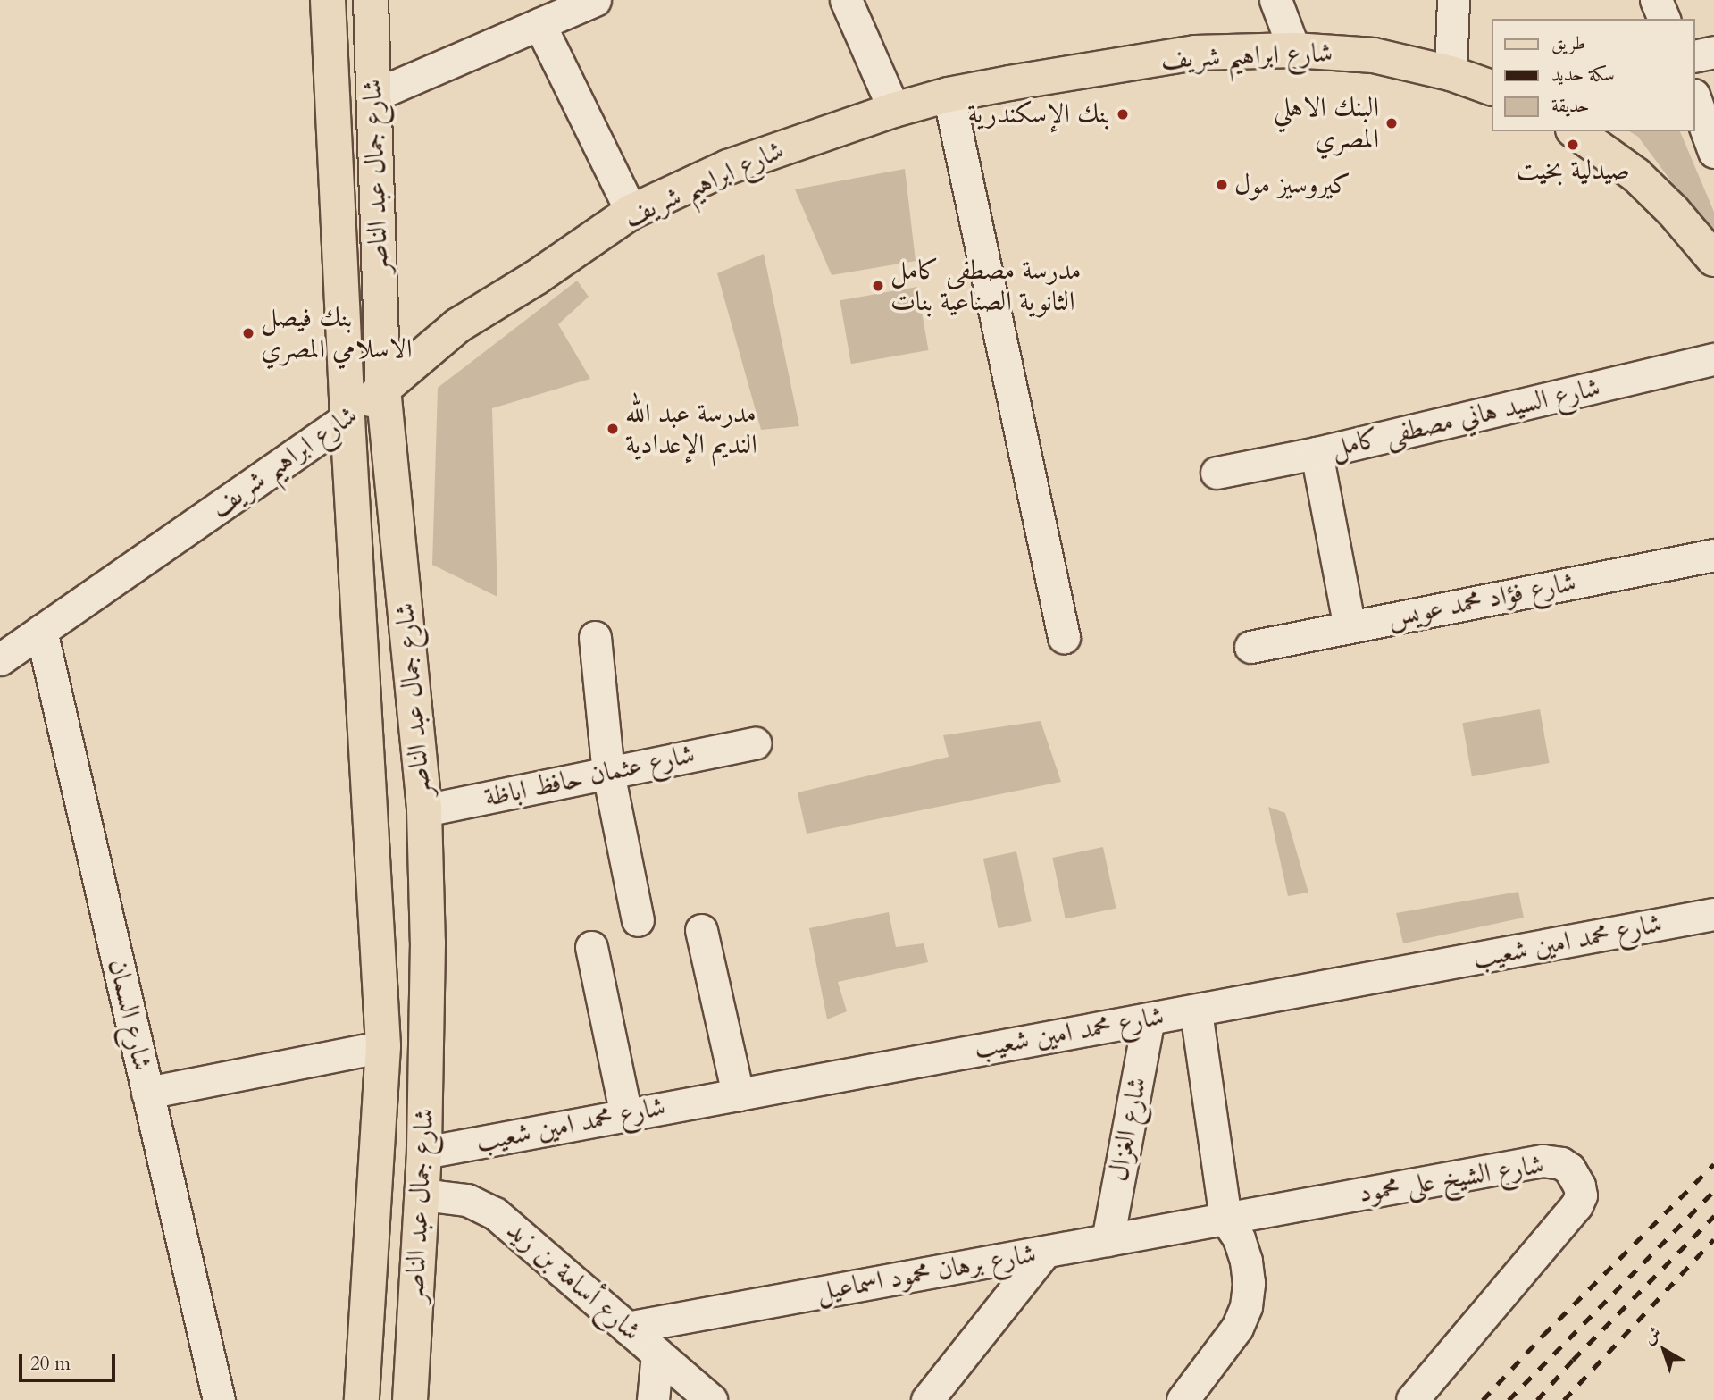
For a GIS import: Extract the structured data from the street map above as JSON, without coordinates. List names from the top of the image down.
{
  "streets": {
    "main road": ["شارع ابراهيم شريف", "شارع جمال عبد الناصر"],
    "street": [
      "شارع السيد هاني مصطفى كامل",
      "شارع فؤاد محمد عويس",
      "شارع عثمان حافظ اباظة",
      "شارع محمد امين شعيب",
      "شارع السمان",
      "شارع الغزال",
      "شارع الشيخ على محمود",
      "شارع برهان محمود اسماعيل",
      "شارع أسامة بن زيد"
    ]
  },
  "crossings": [
    ["شارع ابراهيم شريف", "شارع جمال عبد الناصر"],
    ["شارع ابراهيم شريف", "شارع السمان"],
    ["شارع جمال عبد الناصر", "شارع عثمان حافظ اباظة"],
    ["شارع جمال عبد الناصر", "شارع محمد امين شعيب"],
    ["شارع جمال عبد الناصر", "شارع أسامة بن زيد"],
    ["شارع محمد امين شعيب", "شارع الغزال"],
    ["شارع الغزال", "شارع برهان محمود اسماعيل"],
    ["شارع الشيخ على محمود", "شارع برهان محمود اسماعيل"],
    ["شارع برهان محمود اسماعيل", "شارع أسامة بن زيد"]
  ],
  "places": [
    "بنك الإسكندرية",
    "البنك الاهلي المصري",
    "صيدلية بخيت",
    "كيروسيز مول",
    "مدرسة مصطفى كامل الثانوية الصناعية بنات",
    "بنك فيصل الاسلامي المصري",
    "مدرسة عبد الله النديم الإعدادية"
  ],
  "legend": ["طريق", "سكة حديد", "حديقة"],
  "scale_bar": "20 m",
  "north": "top left"
}
